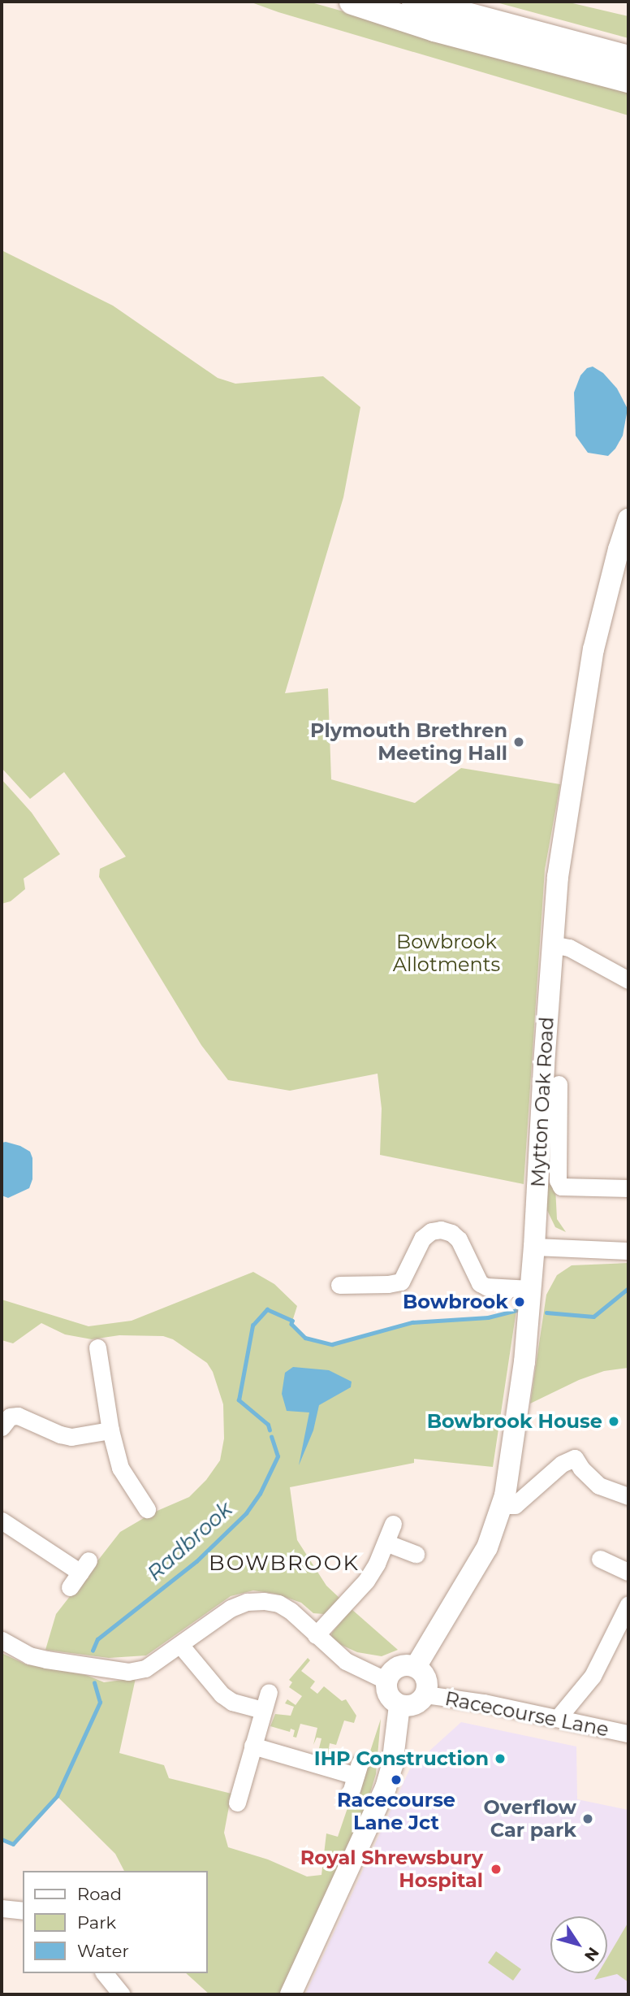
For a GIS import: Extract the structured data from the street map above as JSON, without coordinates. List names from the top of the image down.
{
  "streets": {
    "main road": ["Mytton Oak Road"],
    "street": ["Racecourse Lane"]
  },
  "crossings": [
    ["Mytton Oak Road", "Racecourse Lane"]
  ],
  "districts": ["BOWBROOK"],
  "water": ["Radbrook"],
  "parks": ["Bowbrook Allotments"],
  "places": [
    "Plymouth Brethren Meeting Hall",
    "Bowbrook",
    "Bowbrook House",
    "IHP Construction",
    "Racecourse Lane Jct",
    "Overflow Car park",
    "Royal Shrewsbury Hospital"
  ],
  "legend": ["Road", "Park", "Water"],
  "north": "bottom right"
}
